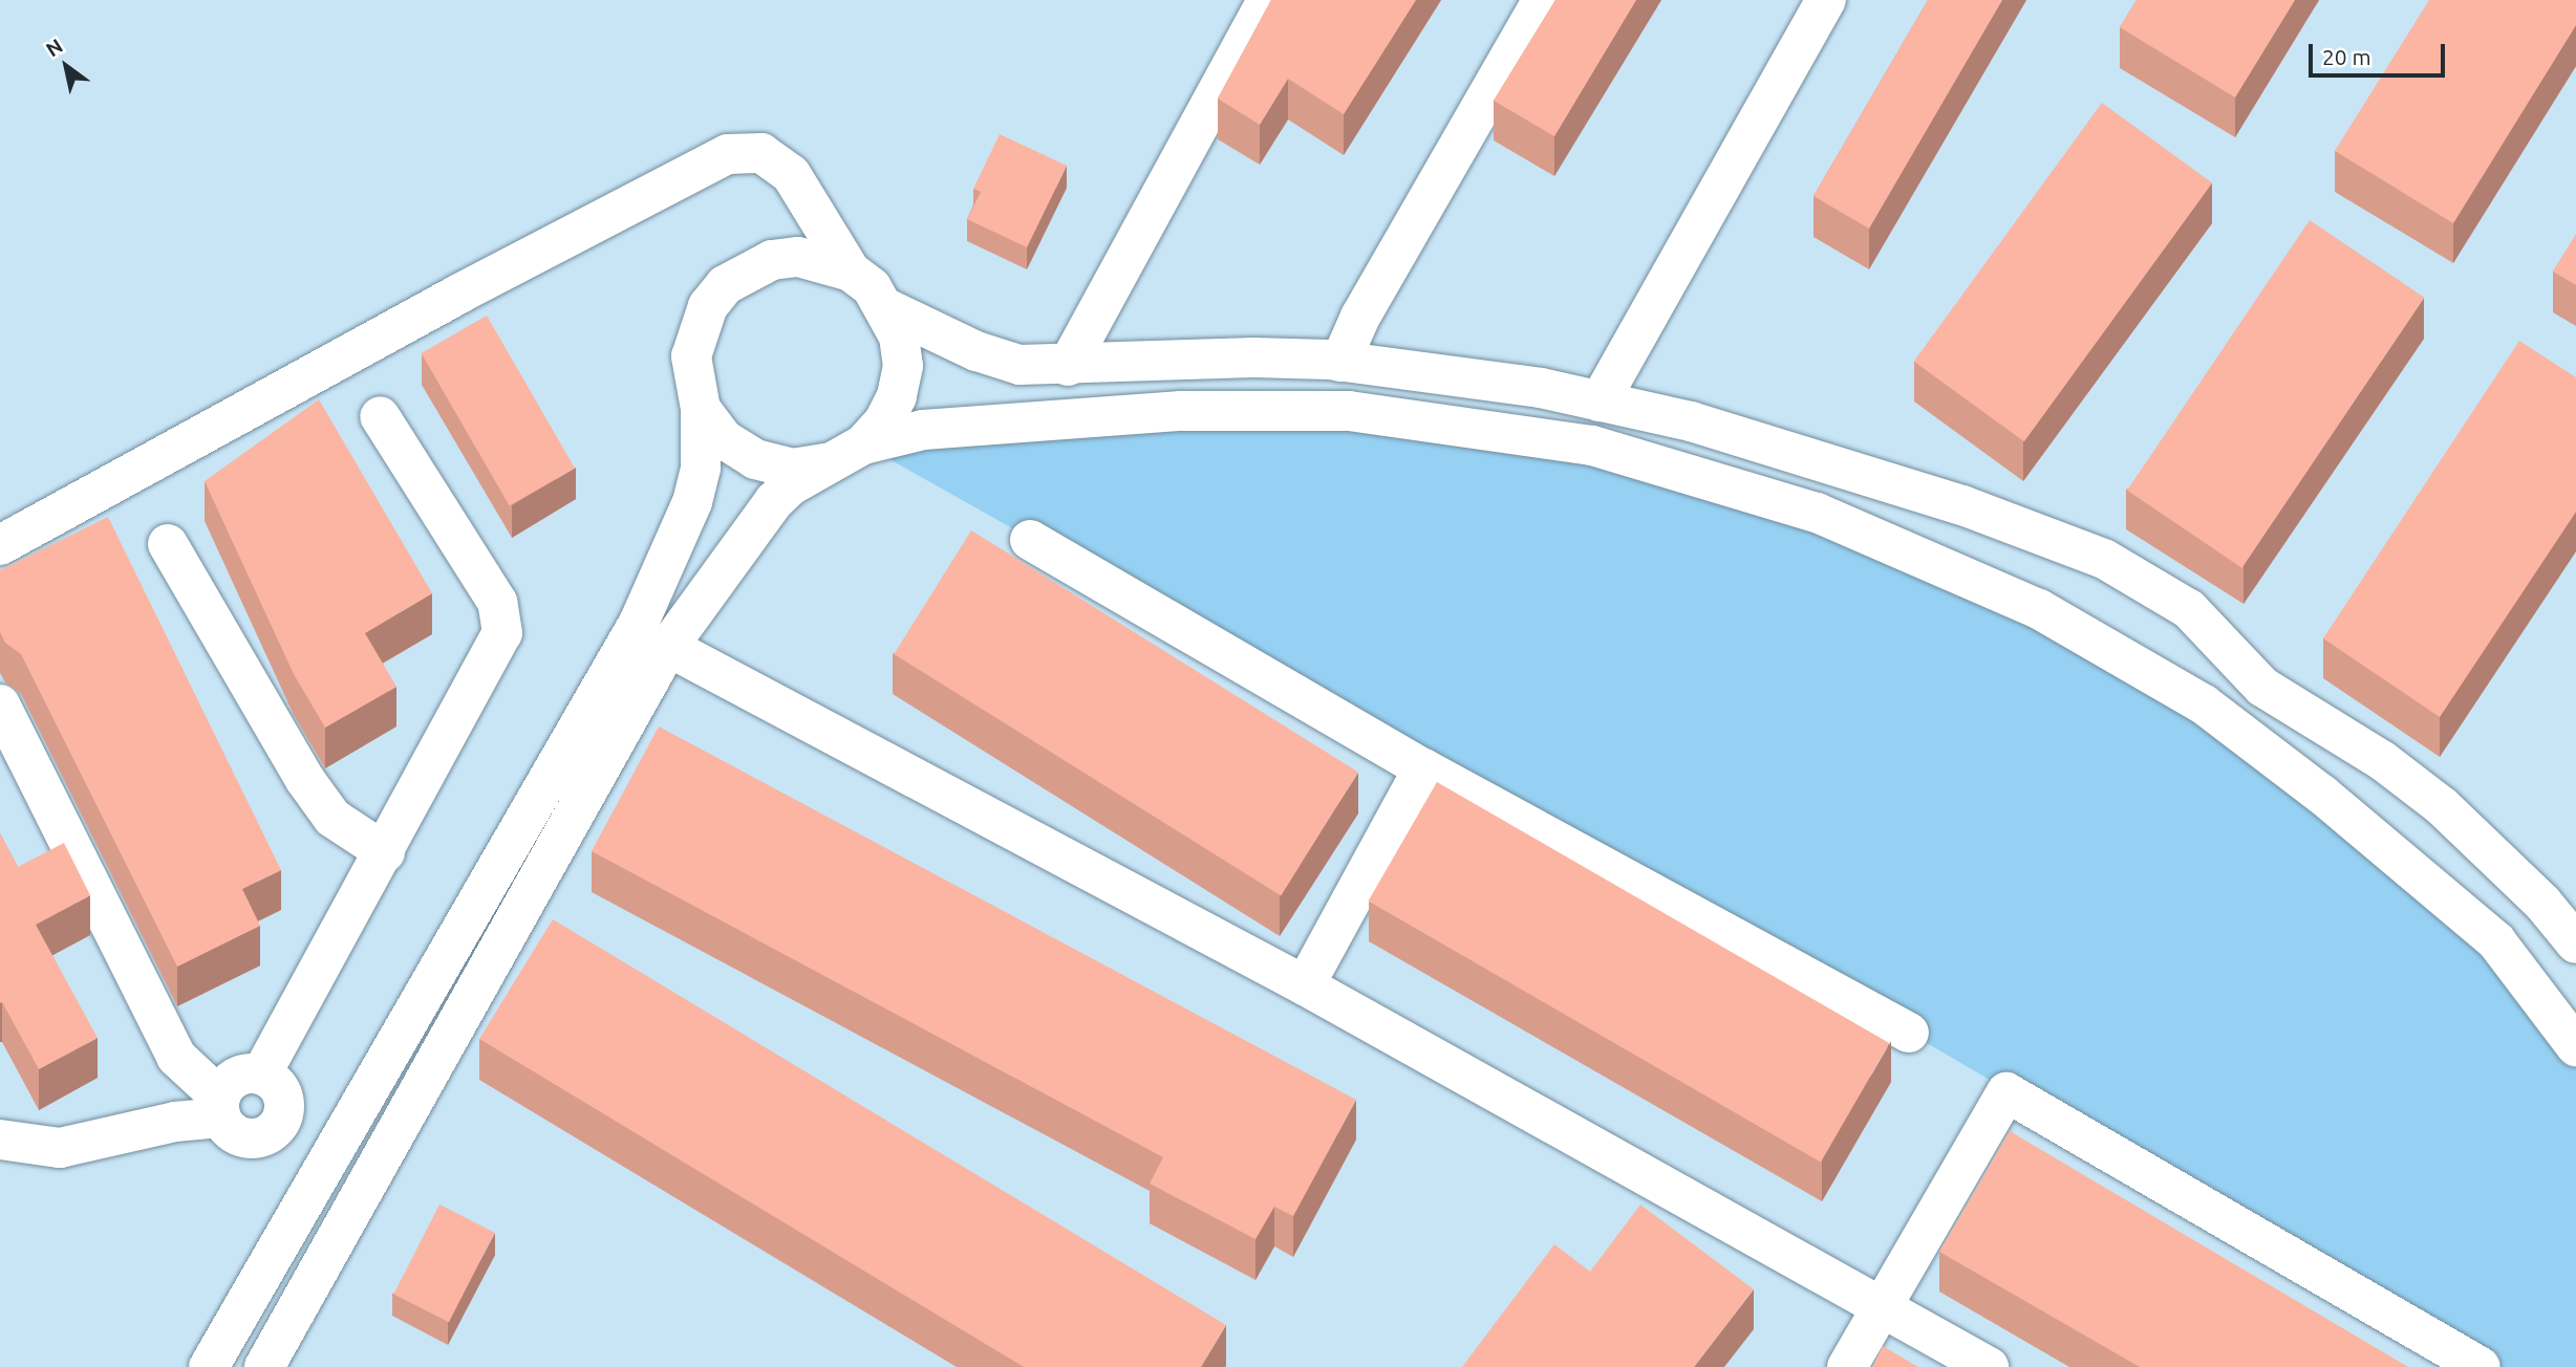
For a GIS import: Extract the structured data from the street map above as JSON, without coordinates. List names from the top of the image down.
{
  "scale_bar": "20 m",
  "north": "top left"
}
